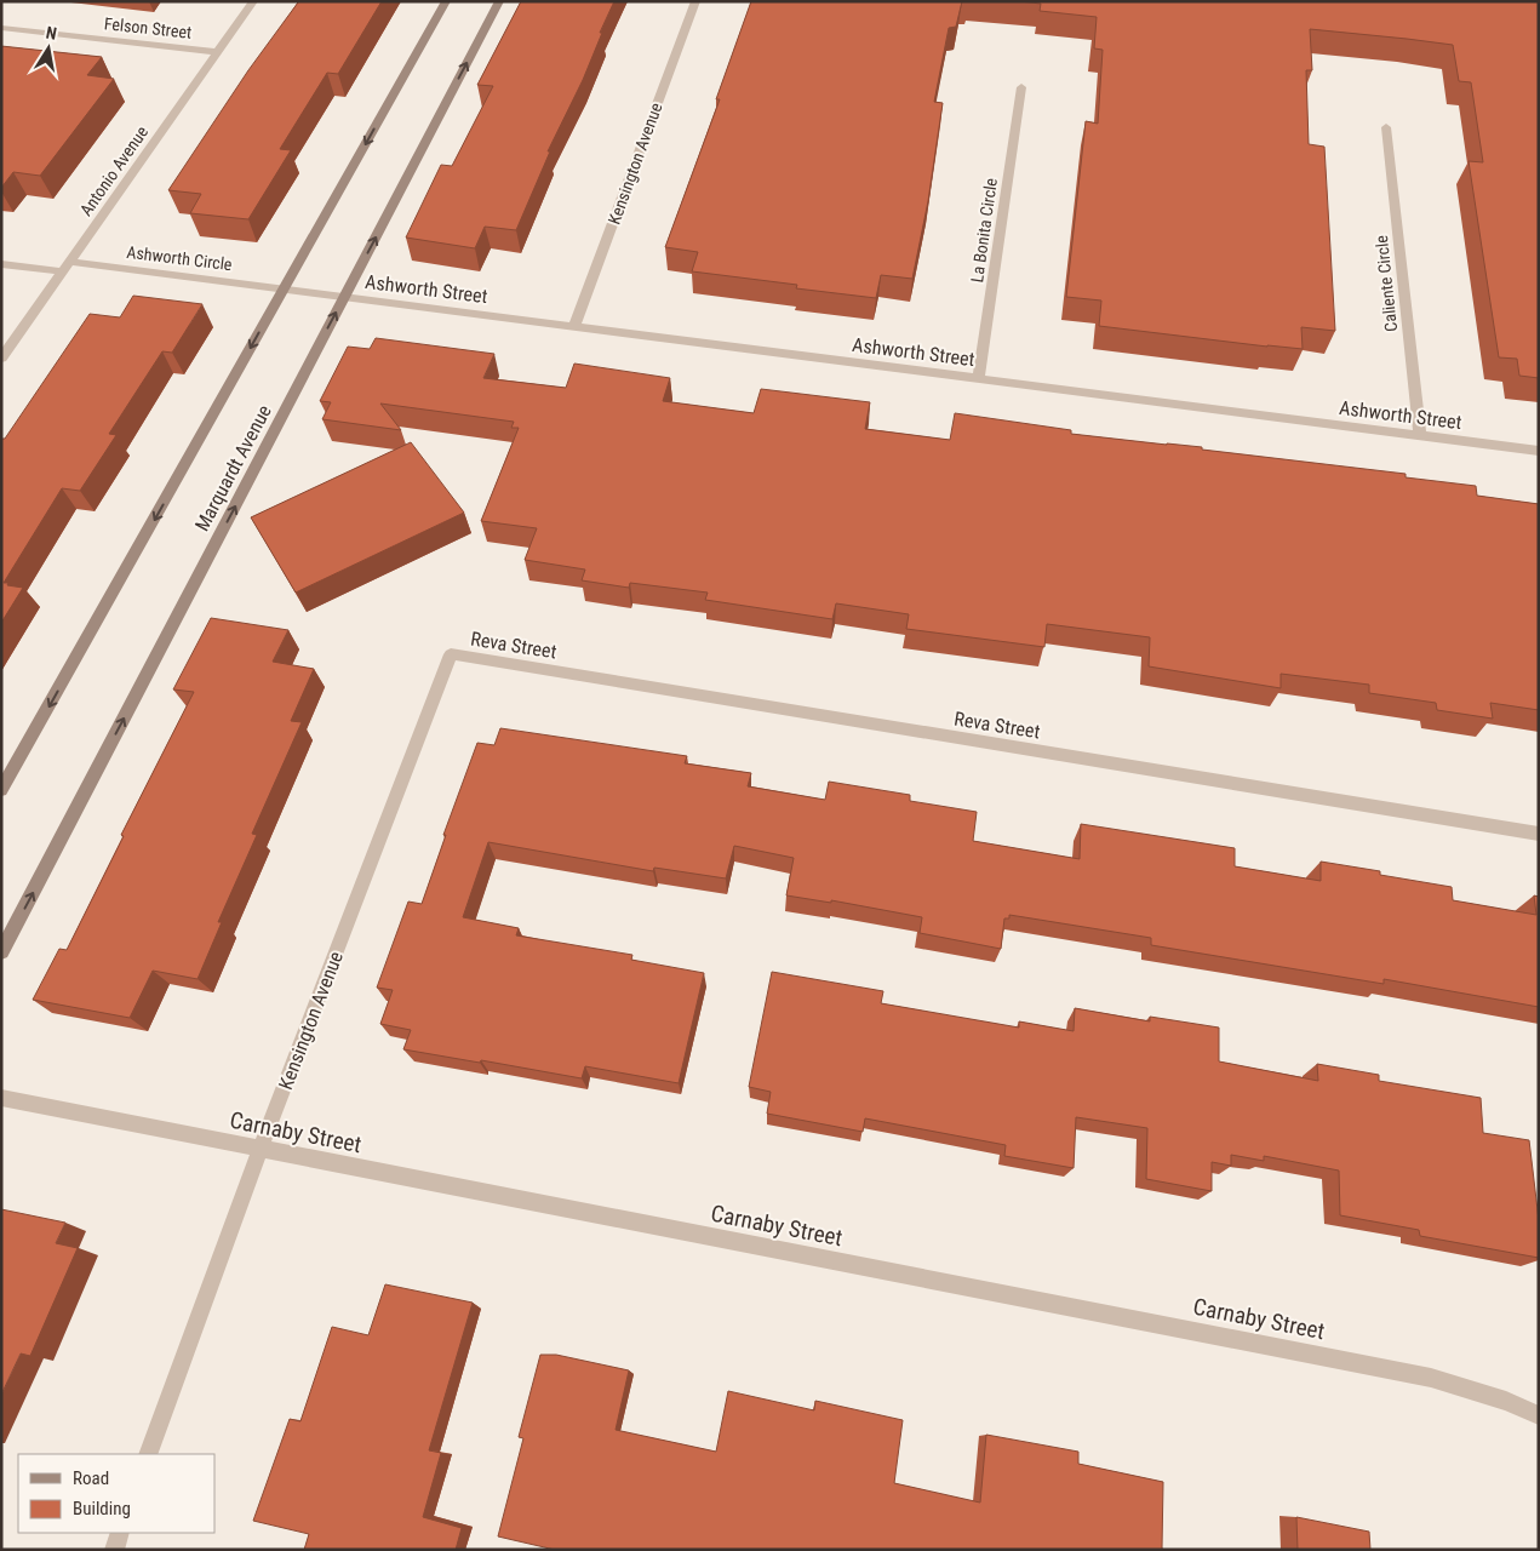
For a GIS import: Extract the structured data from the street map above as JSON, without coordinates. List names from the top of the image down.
{
  "streets": {
    "main road": ["Marquardt Avenue"],
    "street": [
      "Felson Street",
      "Kensington Avenue",
      "Antonio Avenue",
      "La Bonita Circle",
      "Ashworth Circle",
      "Caliente Circle",
      "Ashworth Street",
      "Reva Street",
      "Carnaby Street"
    ]
  },
  "crossings": [
    ["Felson Street", "Antonio Avenue"],
    ["Kensington Avenue", "Ashworth Street"],
    ["Kensington Avenue", "Reva Street"],
    ["Kensington Avenue", "Carnaby Street"],
    ["Antonio Avenue", "Ashworth Circle"],
    ["La Bonita Circle", "Ashworth Street"],
    ["Ashworth Circle", "Ashworth Street"],
    ["Caliente Circle", "Ashworth Street"],
    ["Ashworth Street", "Marquardt Avenue"]
  ],
  "legend": ["Road", "Building"],
  "north": "top"
}
